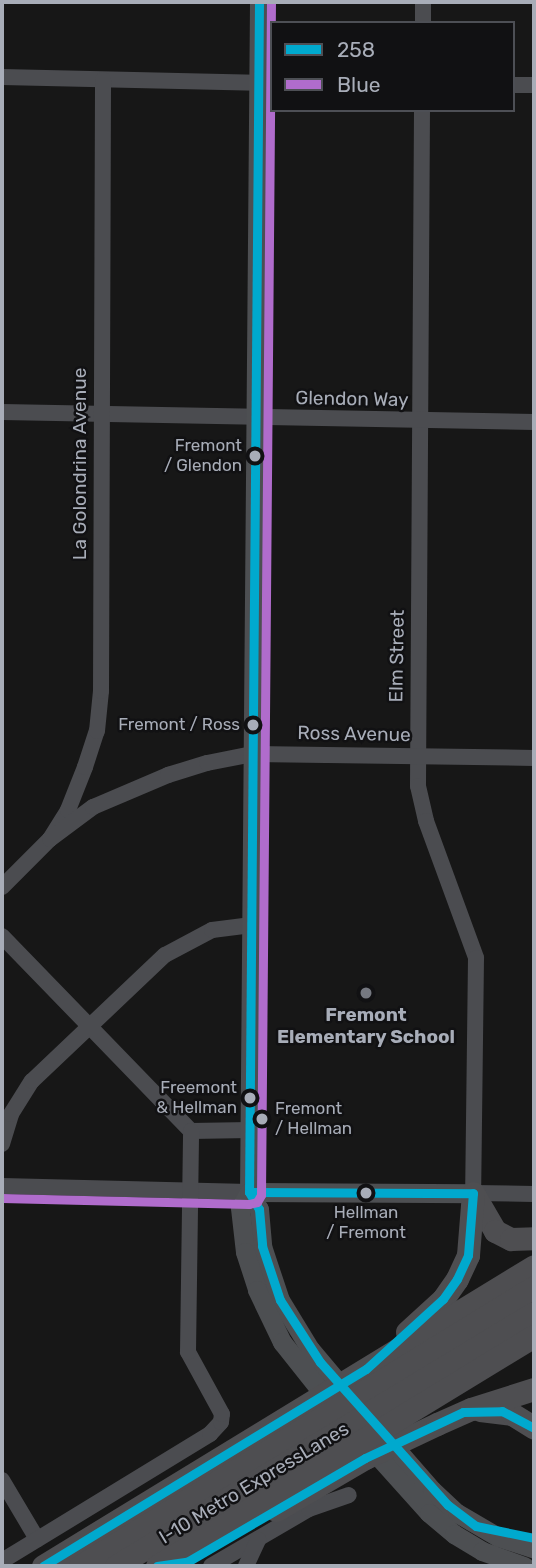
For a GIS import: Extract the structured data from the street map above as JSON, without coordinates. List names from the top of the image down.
{
  "streets": {
    "highway": ["I-10 Metro ExpressLanes"],
    "street": [
      "Glendon Way",
      "La Golondrina Avenue",
      "Elm Street",
      "Ross Avenue"
    ]
  },
  "crossings": [
    ["Glendon Way", "La Golondrina Avenue"],
    ["Glendon Way", "Elm Street"],
    ["La Golondrina Avenue", "Ross Avenue"],
    ["Elm Street", "Ross Avenue"]
  ],
  "places": [
    "Fremont / Glendon",
    "Fremont / Ross",
    "Fremont Elementary School",
    "Freemont & Hellman",
    "Fremont / Hellman",
    "Hellman / Fremont"
  ],
  "lines": ["transit line 258", "transit line Blue"],
  "legend": ["258", "Blue"]
}
